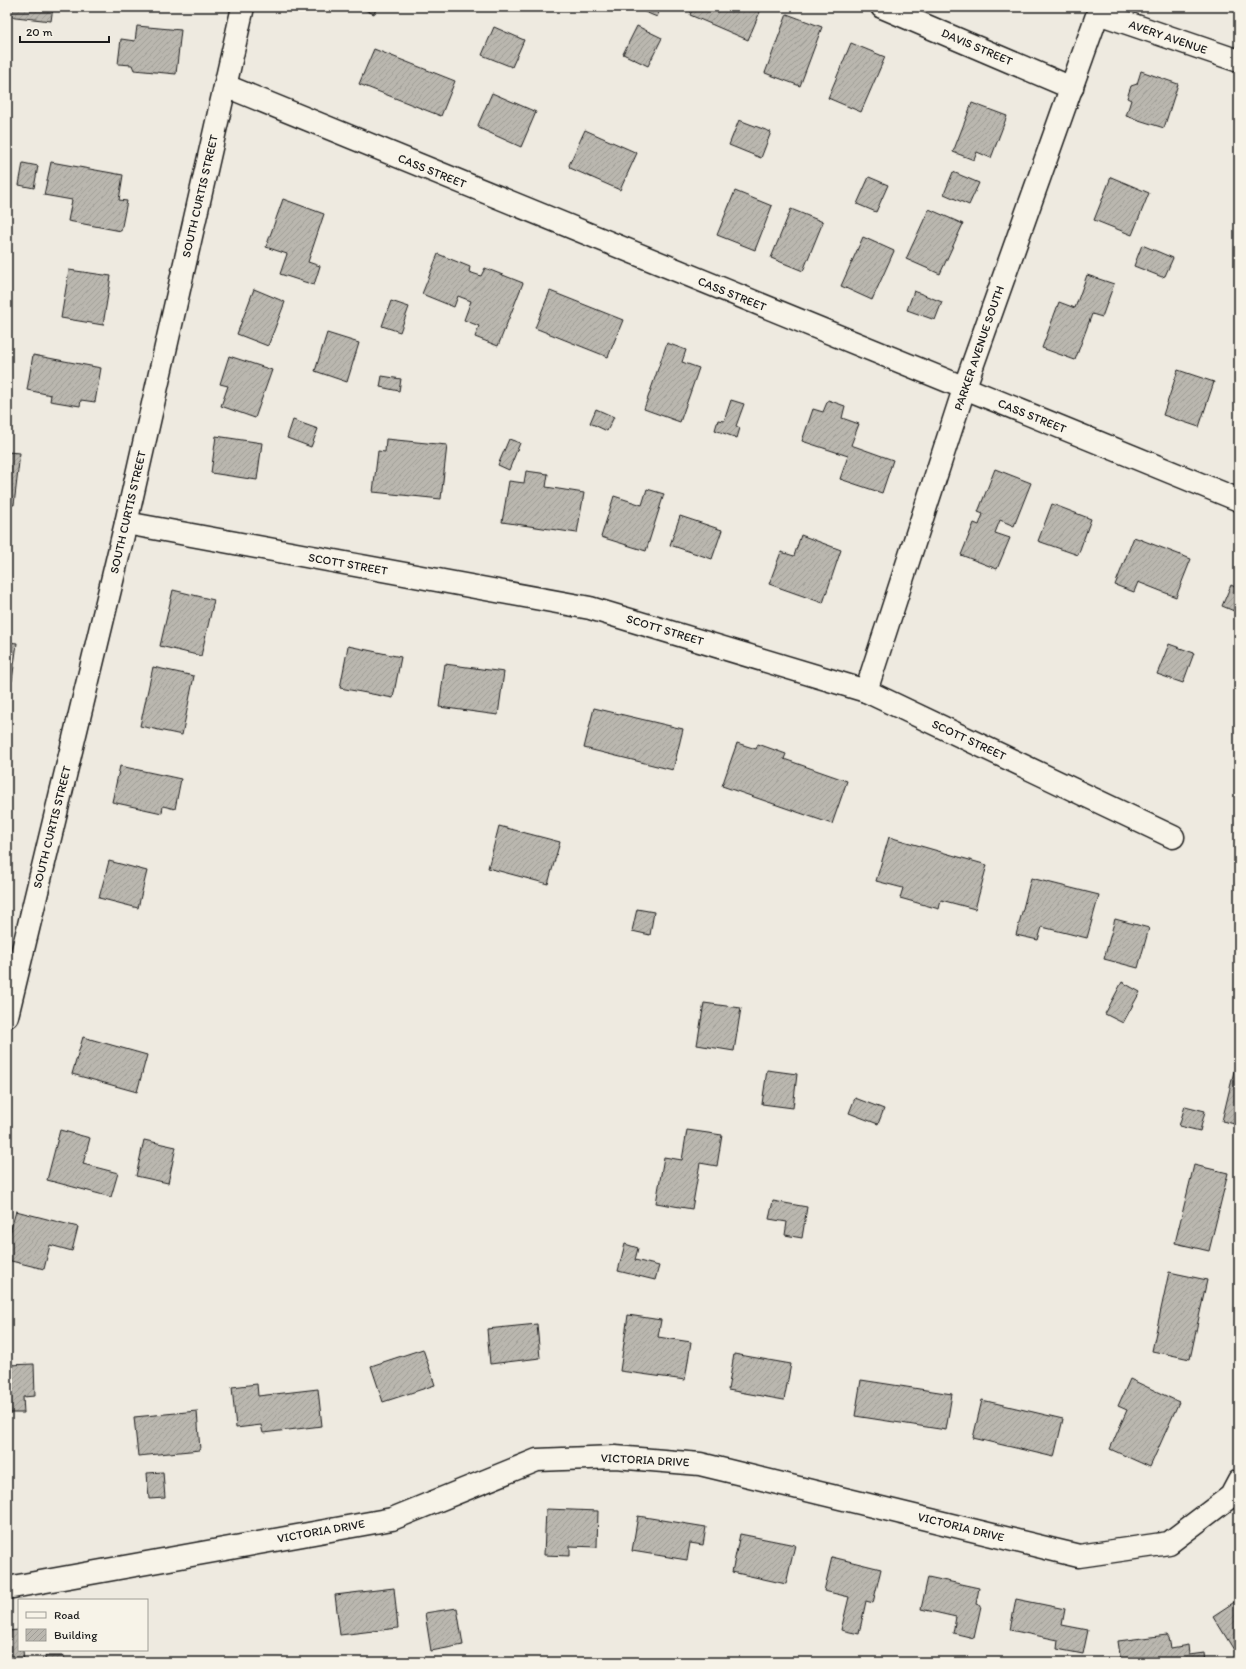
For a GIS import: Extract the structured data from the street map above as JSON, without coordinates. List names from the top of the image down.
{
  "streets": {
    "street": [
      "AVERY AVENUE",
      "DAVIS STREET",
      "CASS STREET",
      "SOUTH CURTIS STREET",
      "PARKER AVENUE SOUTH",
      "SCOTT STREET",
      "VICTORIA DRIVE"
    ]
  },
  "crossings": [
    ["AVERY AVENUE", "PARKER AVENUE SOUTH"],
    ["DAVIS STREET", "PARKER AVENUE SOUTH"],
    ["CASS STREET", "SOUTH CURTIS STREET"],
    ["CASS STREET", "PARKER AVENUE SOUTH"],
    ["SOUTH CURTIS STREET", "SCOTT STREET"],
    ["PARKER AVENUE SOUTH", "SCOTT STREET"]
  ],
  "legend": ["Road", "Building"],
  "scale_bar": "20 m"
}
